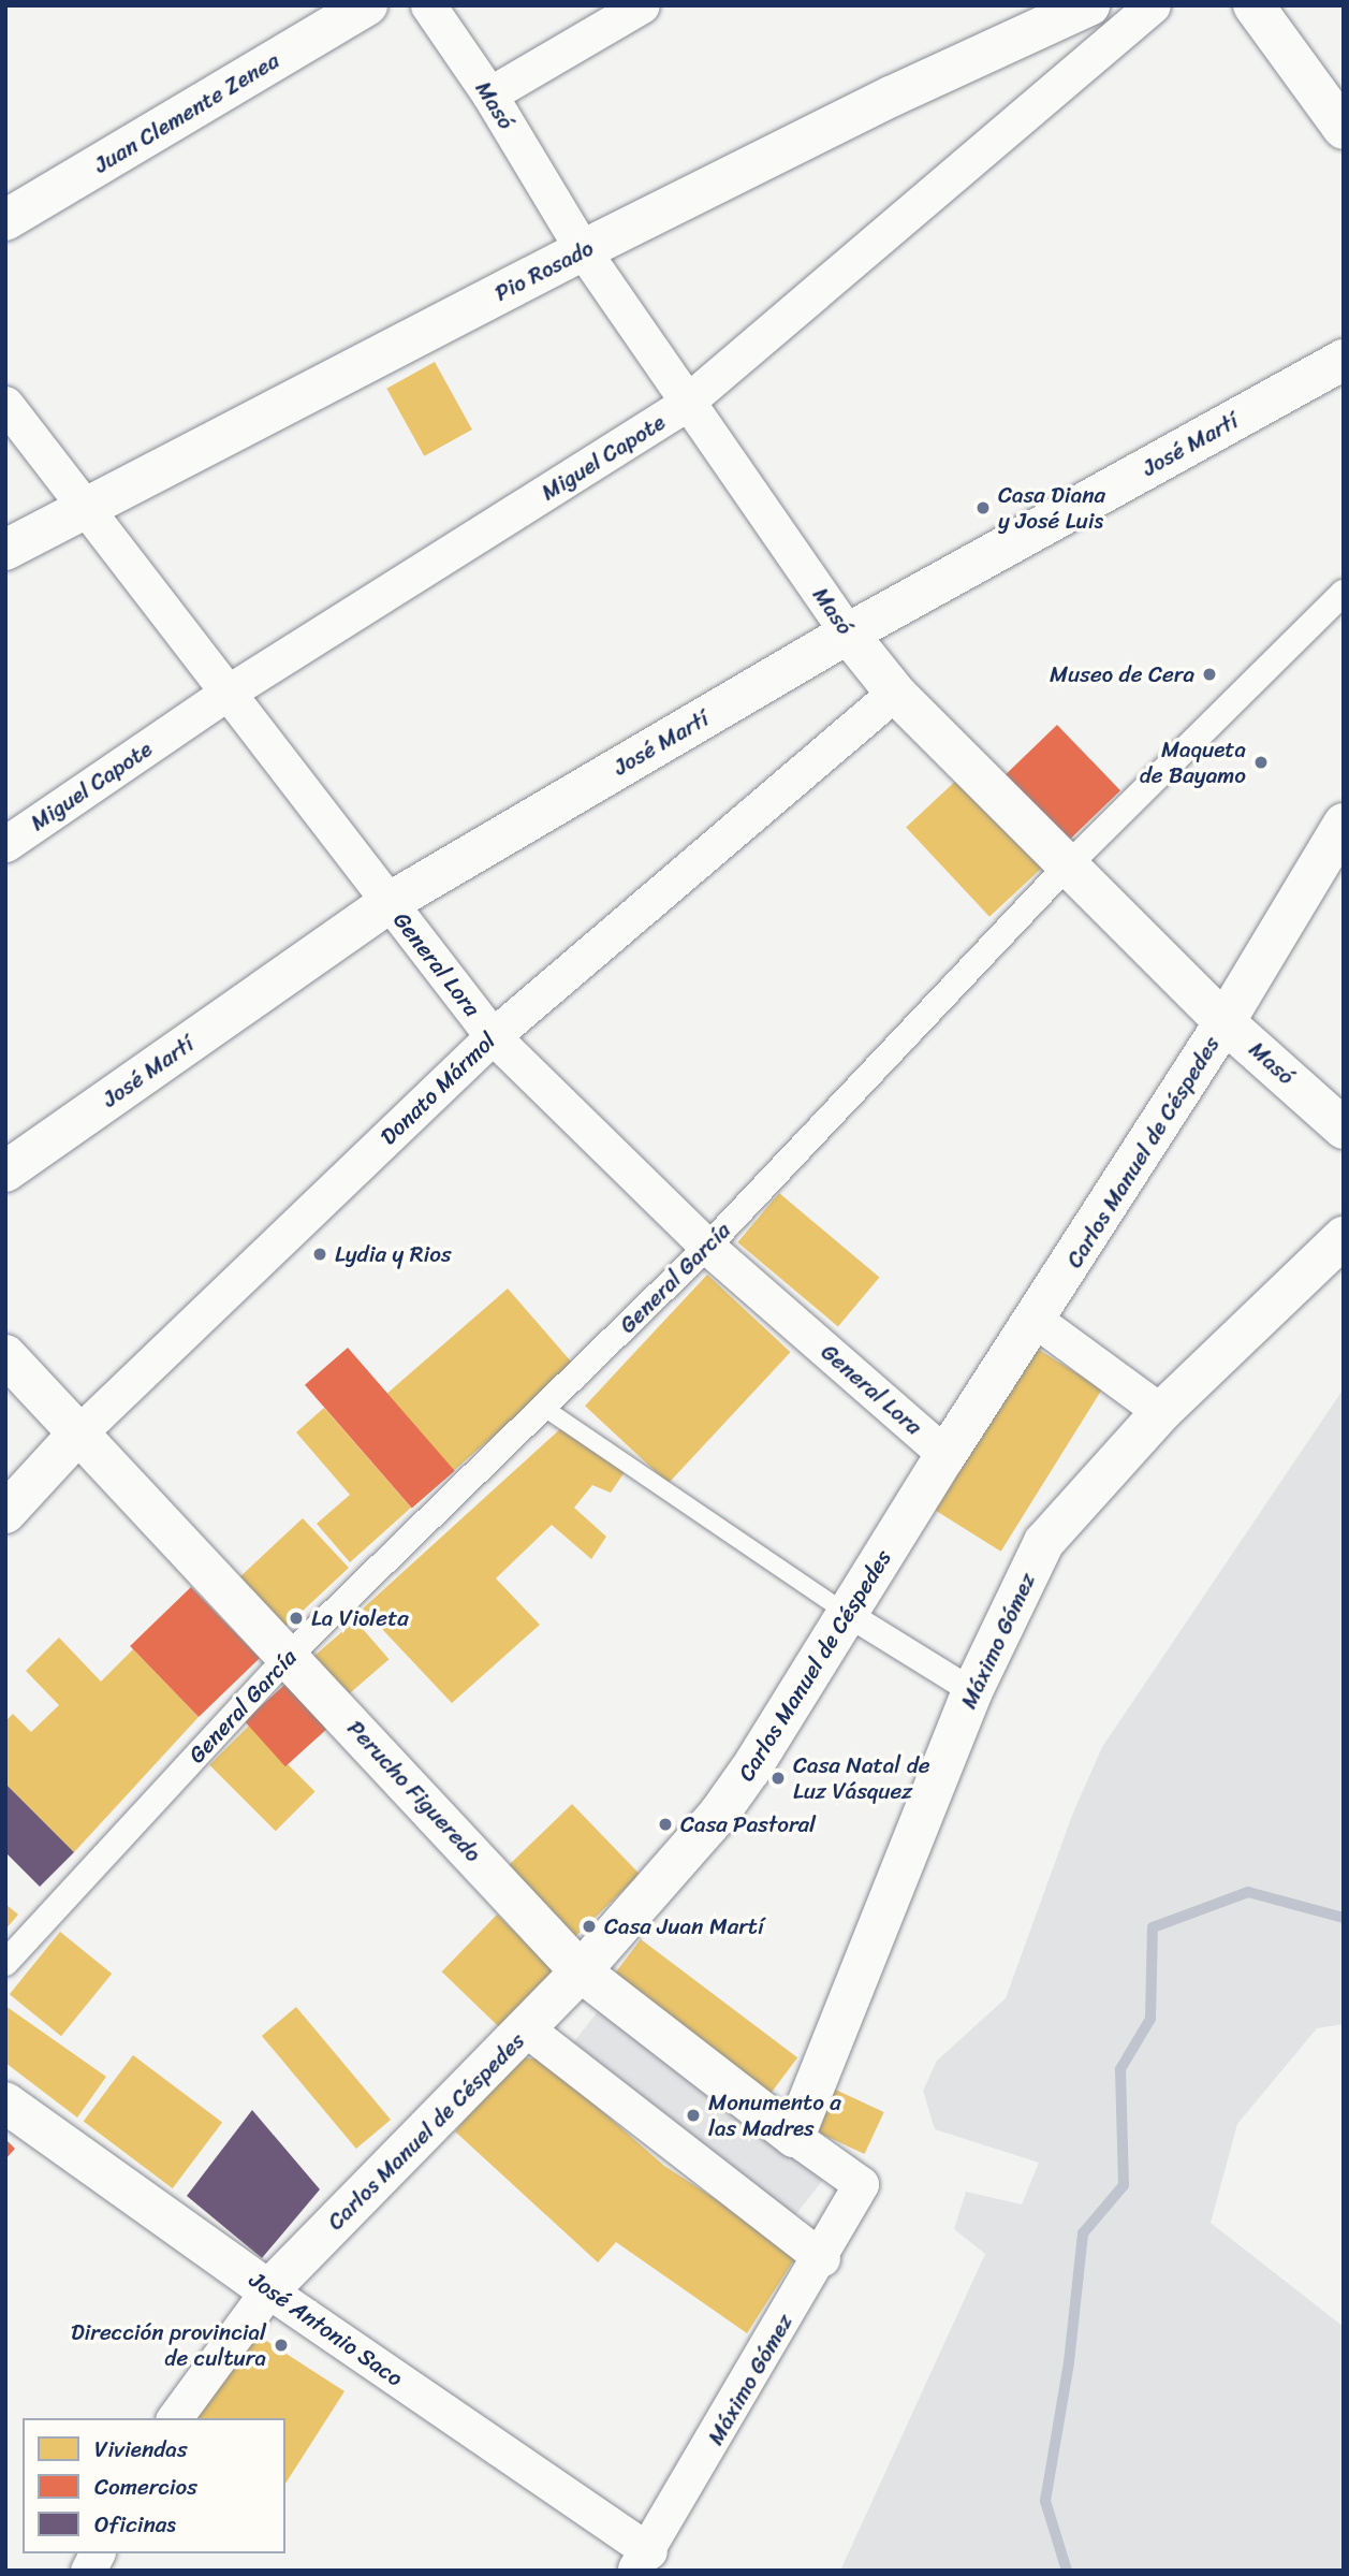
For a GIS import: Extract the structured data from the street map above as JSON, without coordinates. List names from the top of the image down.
{
  "streets": {
    "street": [
      "Masó",
      "Juan Clemente Zenea",
      "Pio Rosado",
      "José Martí",
      "Miguel Capote",
      "General Lora",
      "Donato Mármol",
      "Carlos Manuel de Céspedes",
      "General García",
      "Máximo Gómez",
      "Perucho Figueredo",
      "José Antonio Saco"
    ]
  },
  "crossings": [
    ["Masó", "Pio Rosado"],
    ["Masó", "José Martí"],
    ["Masó", "Miguel Capote"],
    ["Masó", "Donato Mármol"],
    ["Masó", "Carlos Manuel de Céspedes"],
    ["Masó", "General García"],
    ["Pio Rosado", "General Lora"],
    ["José Martí", "General Lora"],
    ["Miguel Capote", "General Lora"],
    ["General Lora", "Donato Mármol"],
    ["General Lora", "Carlos Manuel de Céspedes"],
    ["General Lora", "General García"],
    ["Donato Mármol", "Perucho Figueredo"],
    ["Carlos Manuel de Céspedes", "Perucho Figueredo"],
    ["Carlos Manuel de Céspedes", "José Antonio Saco"],
    ["General García", "Perucho Figueredo"],
    ["Máximo Gómez", "Perucho Figueredo"],
    ["Máximo Gómez", "José Antonio Saco"]
  ],
  "places": [
    "Casa Diana y José Luis",
    "Museo de Cera",
    "Maqueta de Bayamo",
    "Lydia y Rios",
    "La Violeta",
    "Casa Natal de Luz Vásquez",
    "Casa Pastoral",
    "Casa Juan Martí",
    "Monumento a las Madres",
    "Dirección provincial de cultura"
  ],
  "legend": ["Viviendas", "Comercios", "Oficinas"]
}
